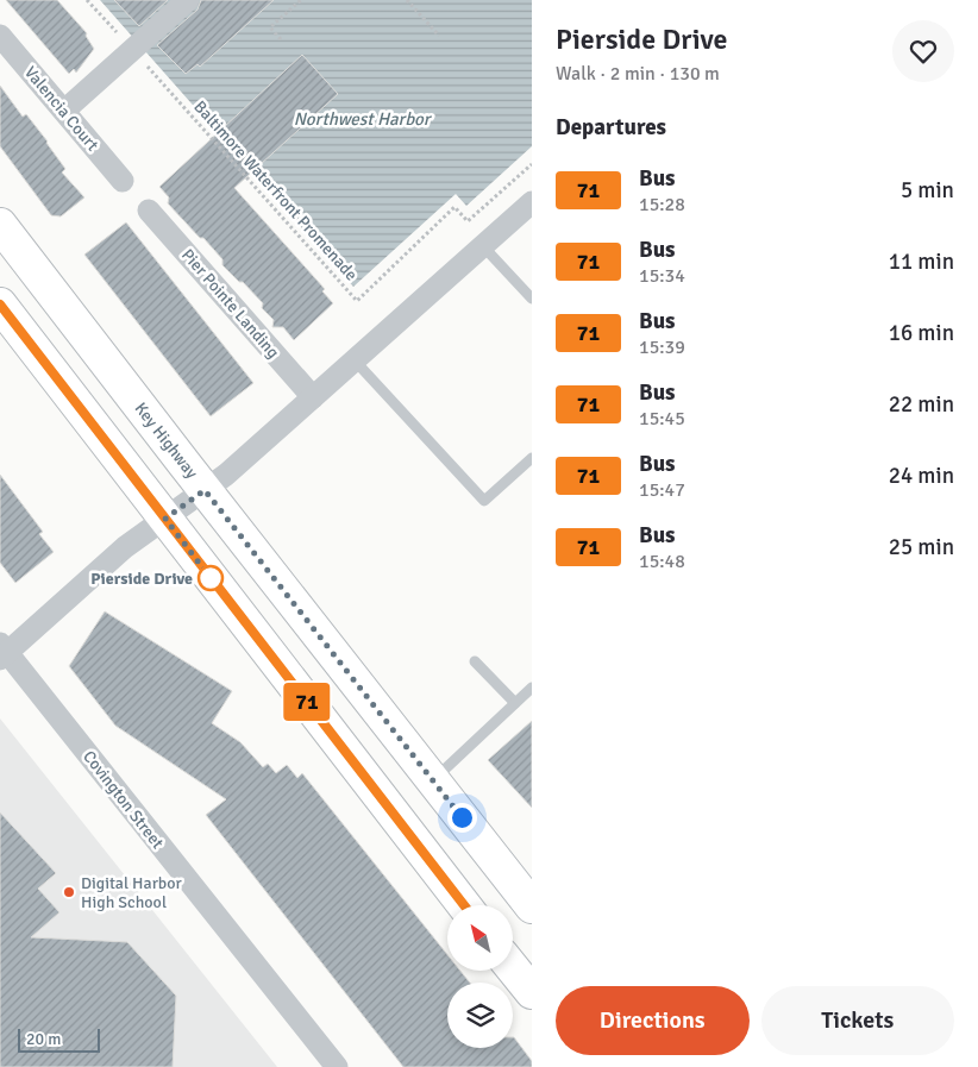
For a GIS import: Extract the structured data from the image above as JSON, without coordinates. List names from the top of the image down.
{
  "streets": {
    "main road": ["Key Highway"],
    "street": ["Valencia Court", "Pier Pointe Landing", "Covington Street"],
    "path": ["Baltimore Waterfront Promenade"]
  },
  "water": ["Northwest Harbor"],
  "places": ["Pierside Drive", "Digital Harbor High School"],
  "lines": ["bus line 71"],
  "scale_bar": "20 m",
  "north": "top left",
  "page": {
    "on_map": "71",
    "heading": [
      ["Pierside Drive", "Walk · 2 min · 130 m"],
      "Departures"
    ],
    "list": [
      {
        "mark": "71",
        "name": "Bus",
        "note": "15:28",
        "value": "5 min"
      },
      {
        "mark": "71",
        "name": "Bus",
        "note": "15:34",
        "value": "11 min"
      },
      {
        "mark": "71",
        "name": "Bus",
        "note": "15:39",
        "value": "16 min"
      },
      {
        "mark": "71",
        "name": "Bus",
        "note": "15:45",
        "value": "22 min"
      },
      {
        "mark": "71",
        "name": "Bus",
        "note": "15:47",
        "value": "24 min"
      },
      {
        "mark": "71",
        "name": "Bus",
        "note": "15:48",
        "value": "25 min"
      }
    ],
    "buttons": ["Directions", "Tickets"],
    "scale": "20 m"
  }
}
